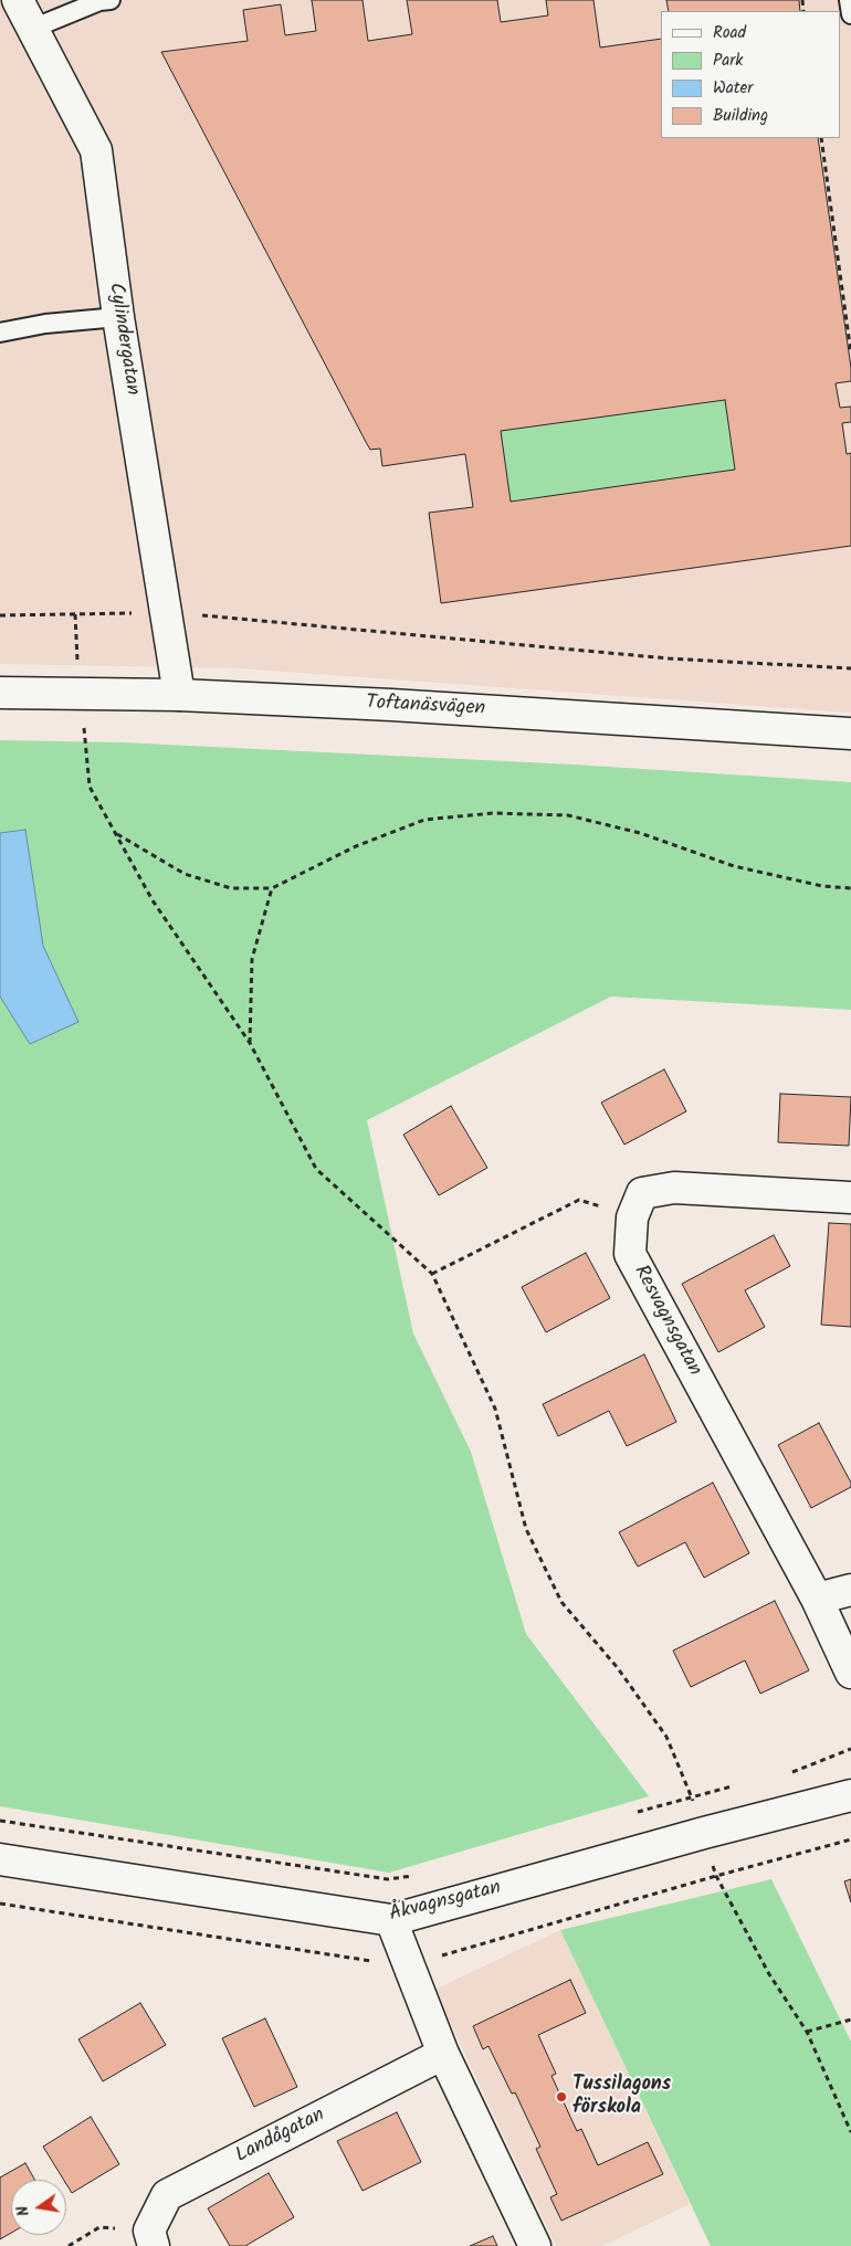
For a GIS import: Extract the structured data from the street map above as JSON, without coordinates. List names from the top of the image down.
{
  "streets": {
    "street": [
      "Cylindergatan",
      "Toftanäsvägen",
      "Resvagnsgatan",
      "Åkvagnsgatan",
      "Landågatan"
    ]
  },
  "crossings": [
    ["Cylindergatan", "Toftanäsvägen"]
  ],
  "places": ["Tussilagons förskola"],
  "legend": [
    "Road",
    "Park",
    "Water",
    "Building"
  ],
  "north": "left"
}
